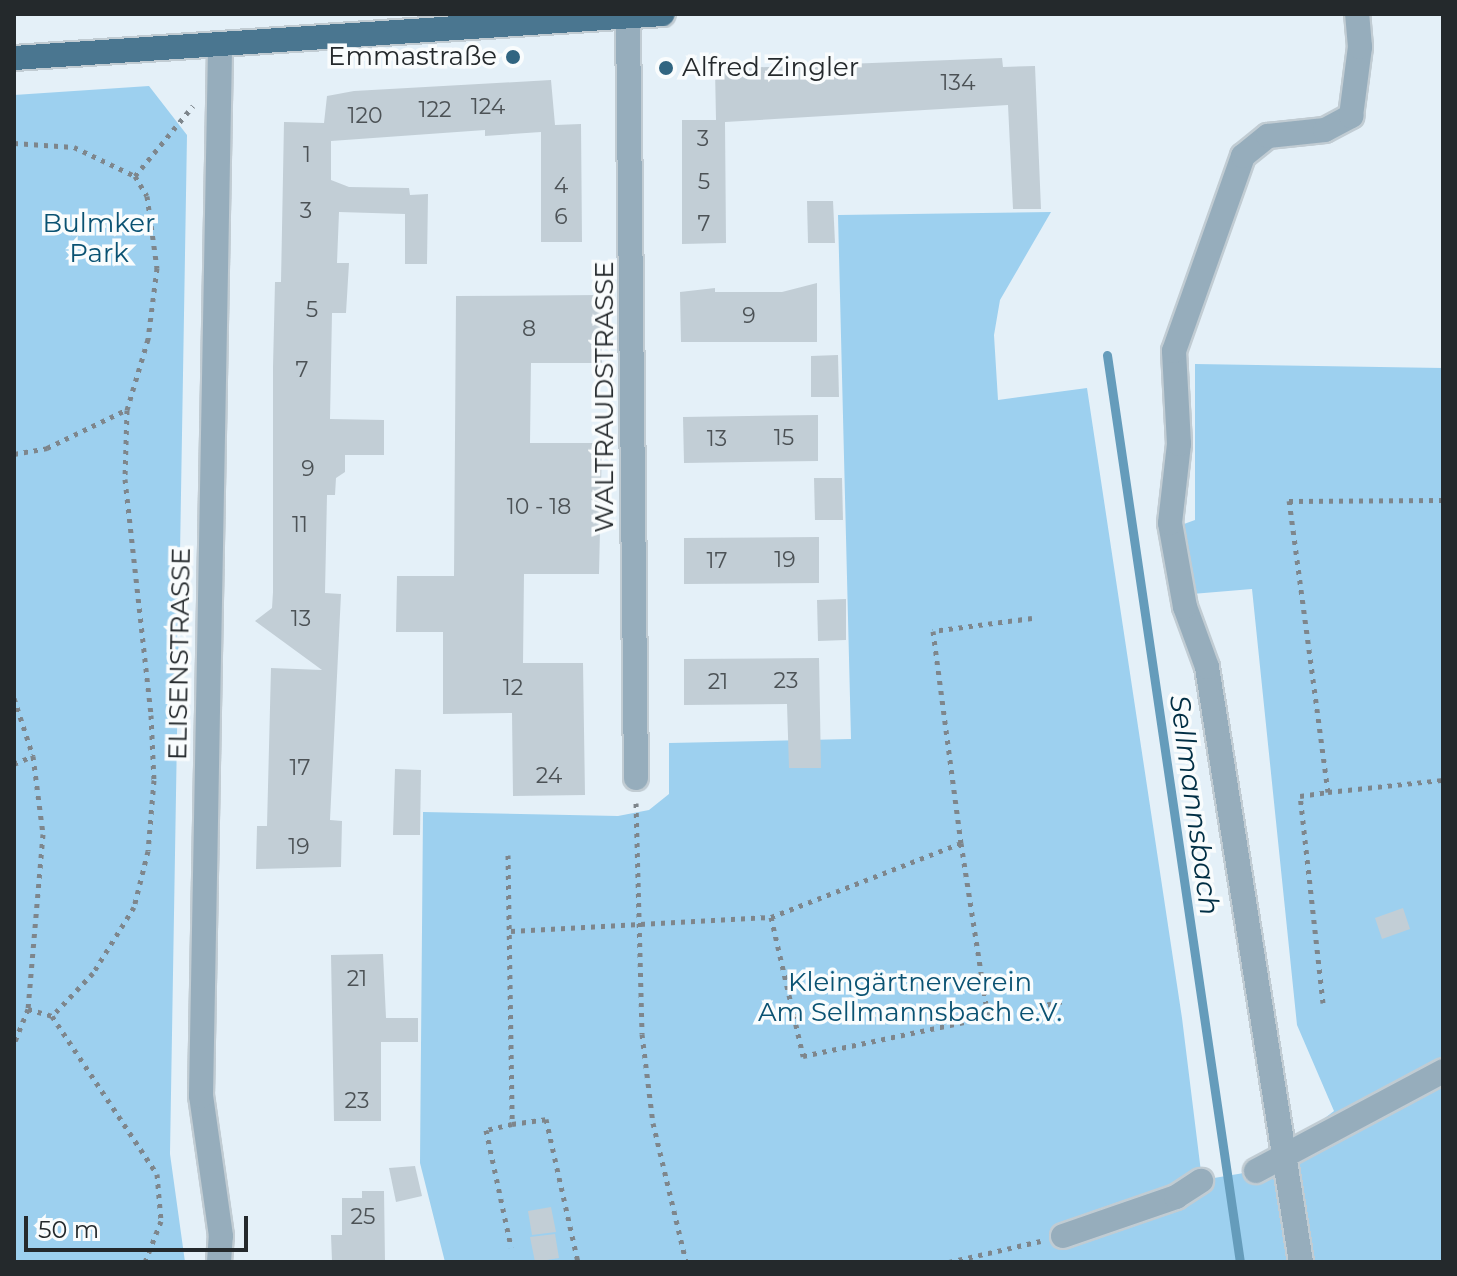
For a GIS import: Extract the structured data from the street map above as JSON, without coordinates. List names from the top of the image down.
{
  "streets": {
    "street": ["WALTRAUDSTRASSE", "ELISENSTRASSE"]
  },
  "water": ["Sellmannsbach"],
  "parks": ["Bulmker Park", "Kleingärtnerverein Am Sellmannsbach e.V."],
  "places": ["Emmastraße", "Alfred Zingler"],
  "house_numbers": [
    "134",
    "124",
    "122",
    "120",
    "3",
    "1",
    "5",
    "4",
    "3",
    "6",
    "7",
    "5",
    "9",
    "8",
    "7",
    "15",
    "13",
    "9",
    "10 - 18",
    "11",
    "19",
    "17",
    "13",
    "23",
    "21",
    "12",
    "17",
    "24",
    "19",
    "21",
    "23",
    "25"
  ],
  "scale_bar": "50 m"
}
